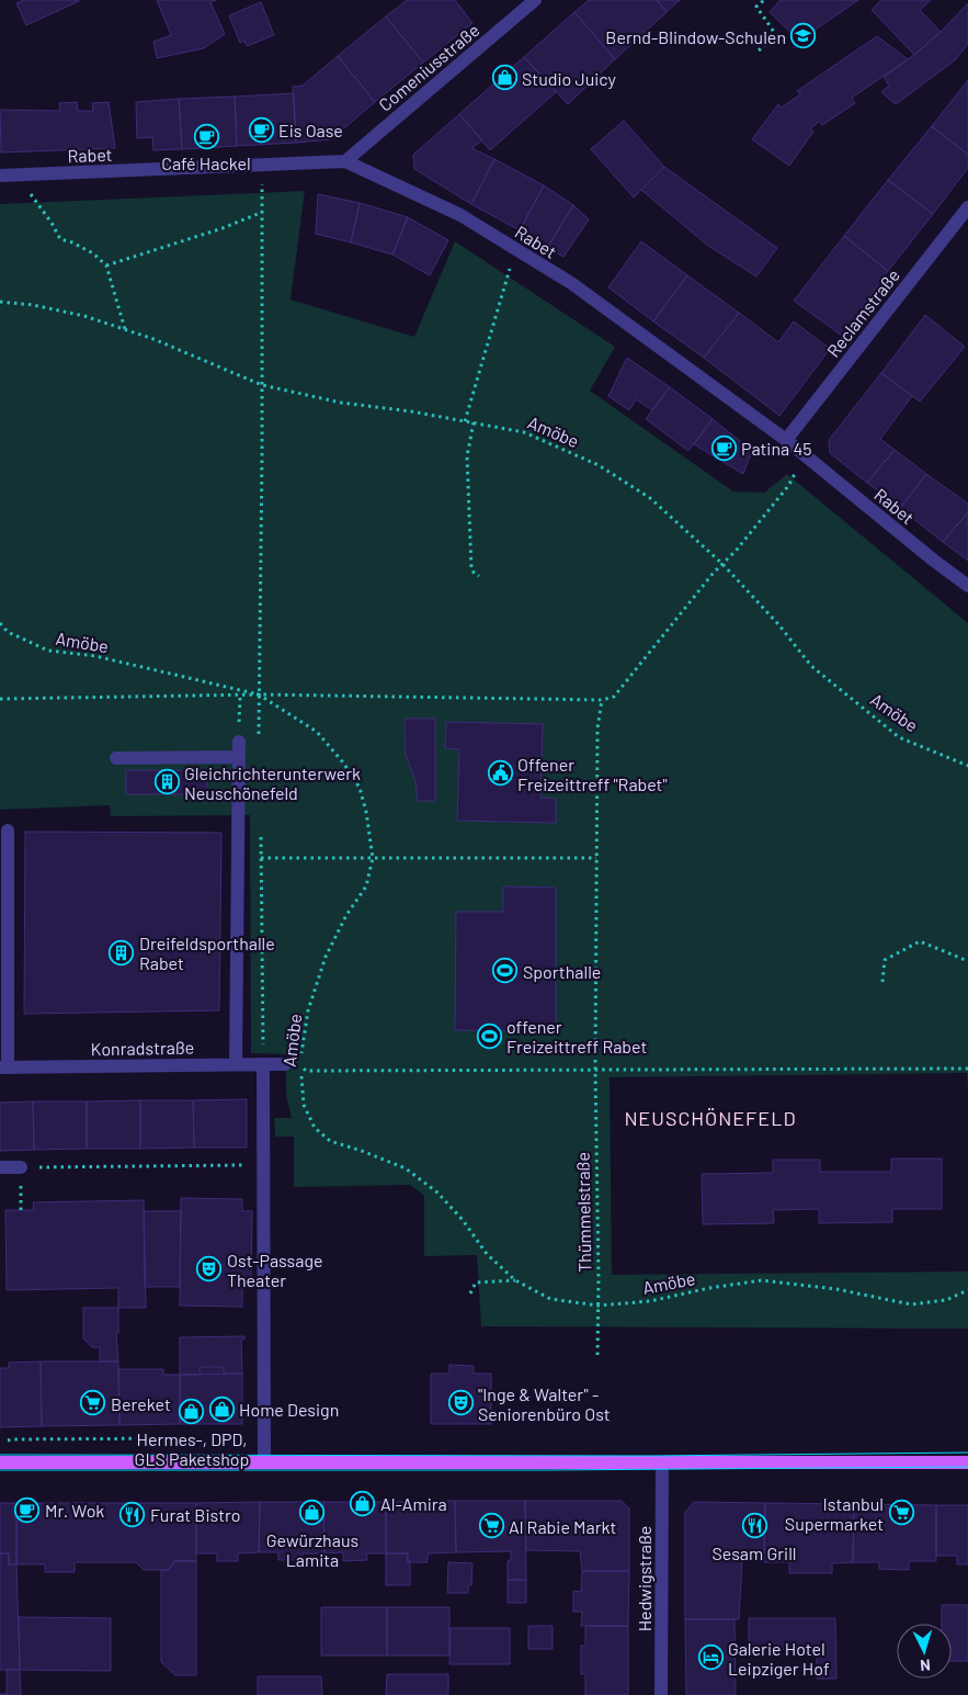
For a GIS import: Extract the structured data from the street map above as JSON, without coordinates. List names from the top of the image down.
{
  "streets": {
    "street": [
      "Comeniusstraße",
      "Rabet",
      "Reclamstraße",
      "Konradstraße",
      "Hedwigstraße"
    ],
    "path": ["Amöbe", "Thümmelstraße"]
  },
  "crossings": [
    ["Comeniusstraße", "Rabet"],
    ["Rabet", "Reclamstraße"],
    ["Amöbe", "Thümmelstraße"]
  ],
  "districts": ["NEUSCHÖNEFELD"],
  "places": {
    "school or university": ["Bernd-Blindow-Schulen"],
    "shop": [
      "Studio Juicy",
      "Home Design",
      "Hermes-, DPD, GLS Paketshop",
      "Al-Amira",
      "Gewürzhaus Lamita"
    ],
    "cafe": [
      "Eis Oase",
      "Café Hackel",
      "Patina 45",
      "Mr. Wok"
    ],
    "public building": ["Offener Freizeittreff \"Rabet\""],
    "building": ["Gleichrichterunterwerk Neuschönefeld", "Dreifeldsporthalle Rabet"],
    "sports": ["Sporthalle", "offener Freizeittreff Rabet"],
    "theatre": ["Ost-Passage Theater", "\"Inge & Walter\" - Seniorenbüro Ost"],
    "supermarket": ["Bereket", "Istanbul Supermarket", "Al Rabie Markt"],
    "restaurant": ["Furat Bistro", "Sesam Grill"],
    "hotel": ["Galerie Hotel Leipziger Hof"]
  },
  "north": "bottom"
}
